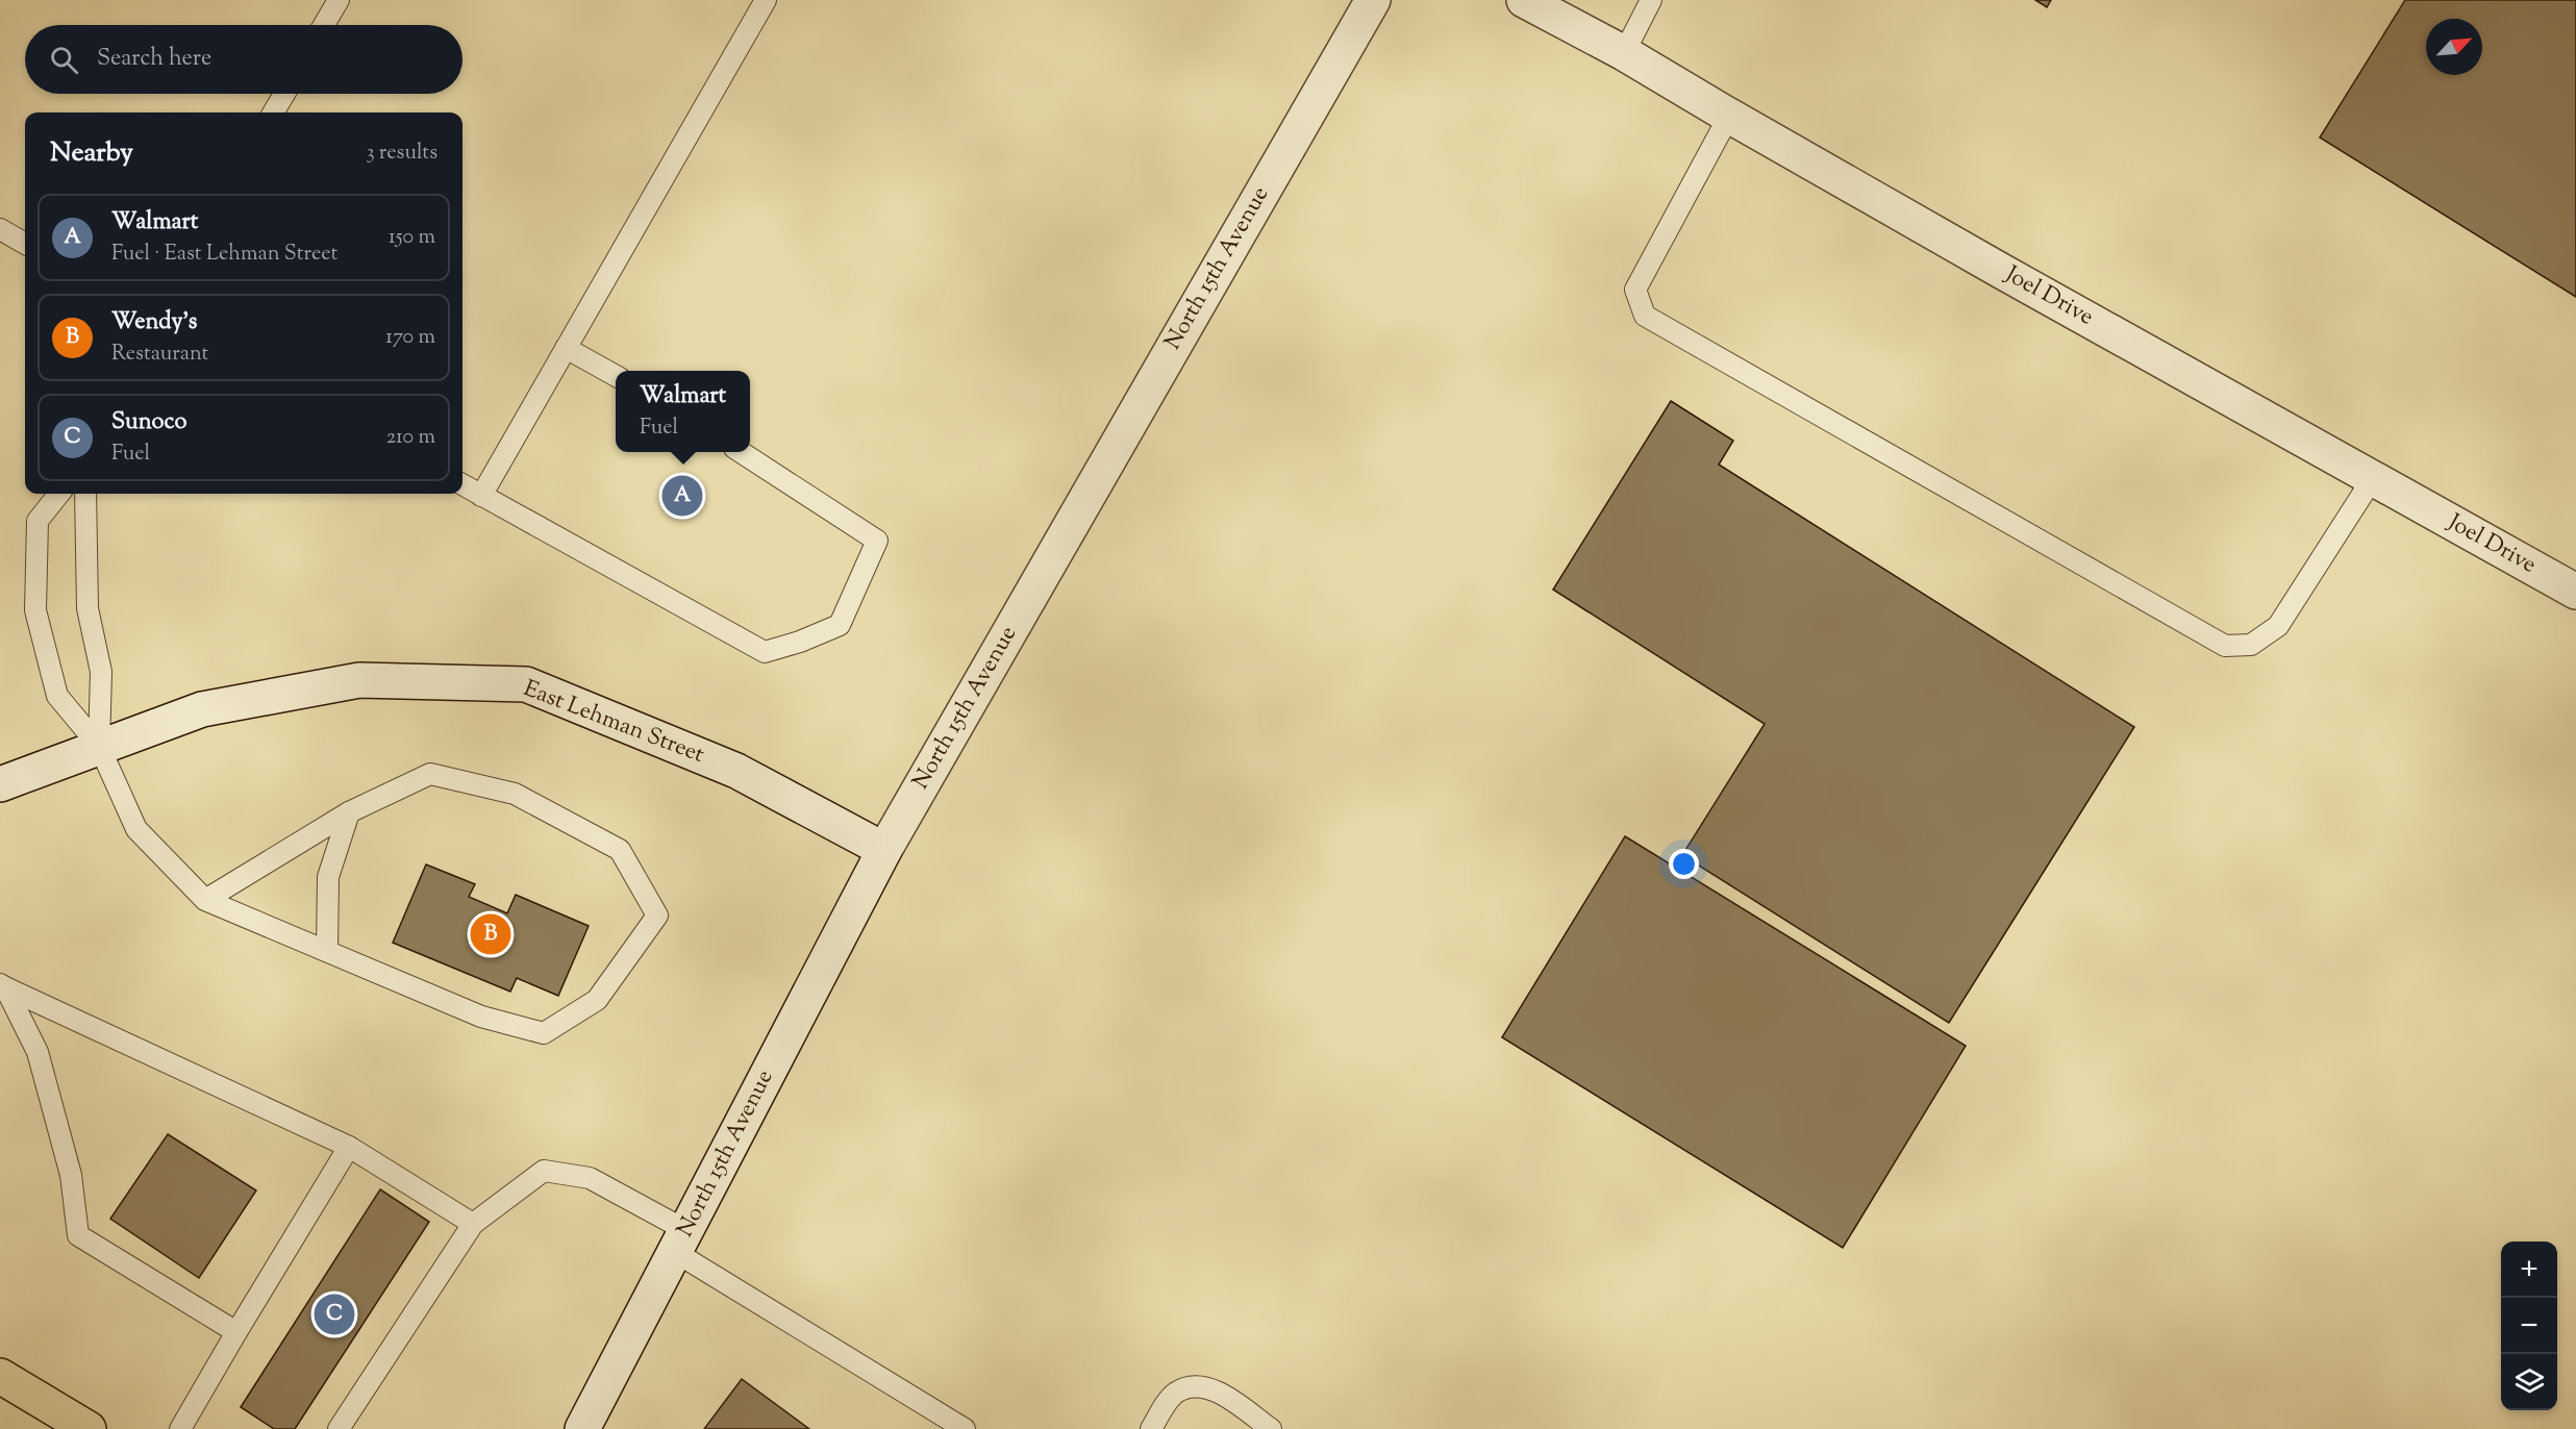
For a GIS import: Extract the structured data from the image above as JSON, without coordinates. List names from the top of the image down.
{
  "streets": {
    "street": ["North 15th Avenue", "Joel Drive", "East Lehman Street"]
  },
  "crossings": [
    ["North 15th Avenue", "East Lehman Street"]
  ],
  "north": "top right",
  "page": {
    "search": "Search here",
    "heading": ["Nearby", "3 results"],
    "list": [
      {
        "mark": "A",
        "name": "Walmart",
        "note": "Fuel · East Lehman Street",
        "value": "150 m"
      },
      {
        "mark": "B",
        "name": "Wendy's",
        "note": "Restaurant",
        "value": "170 m"
      },
      {
        "mark": "C",
        "name": "Sunoco",
        "note": "Fuel",
        "value": "210 m"
      }
    ],
    "popup": ["Walmart", "Fuel"],
    "pins": ["A", "B", "C"],
    "map_buttons": ["+", "−"]
  }
}
